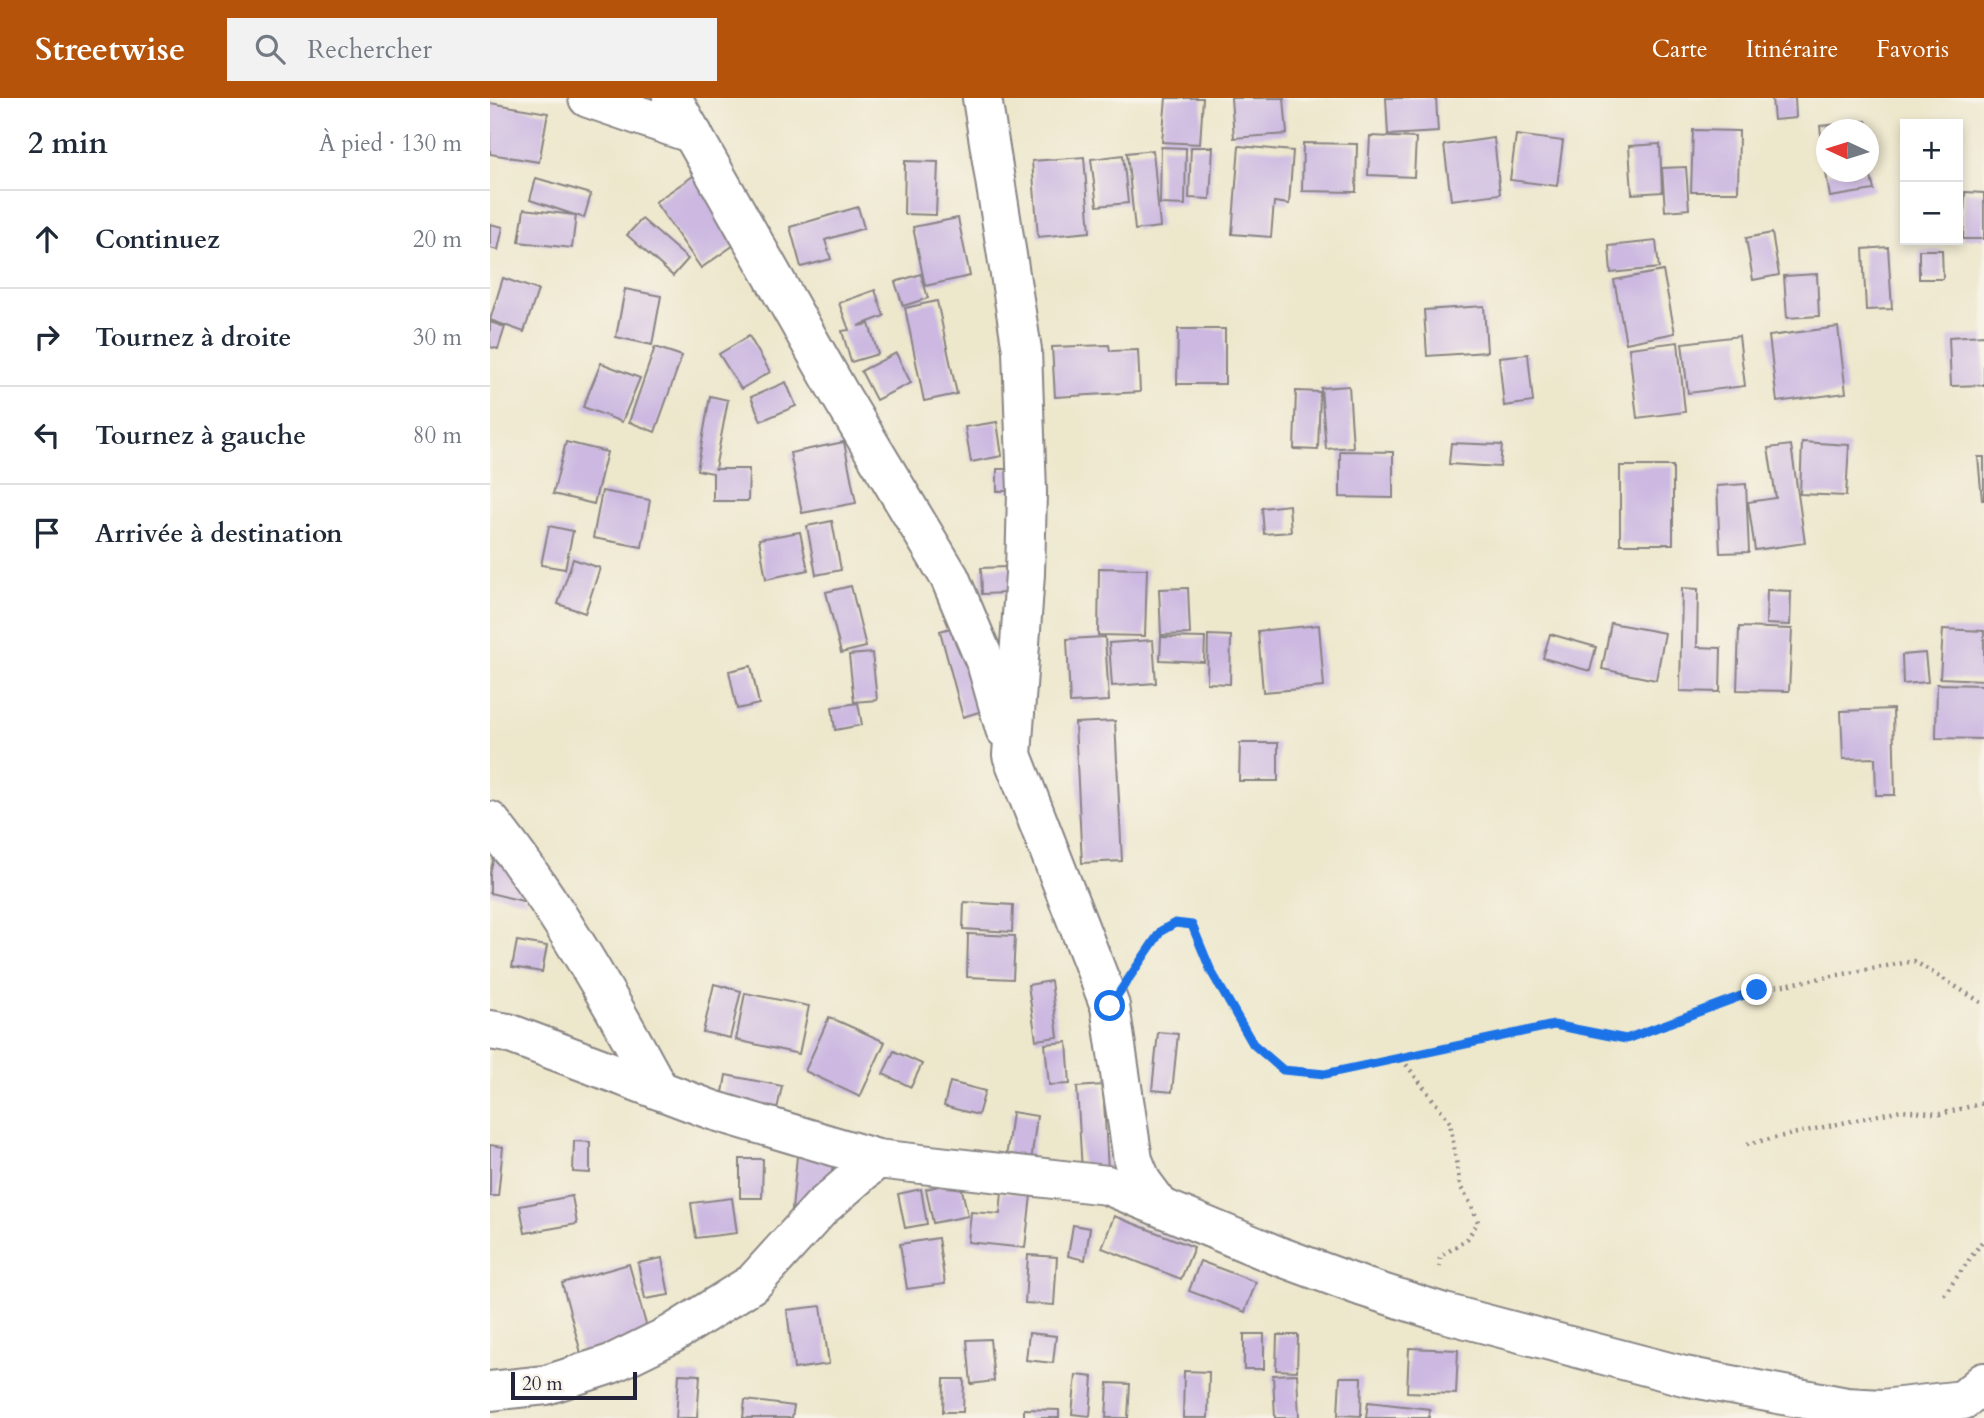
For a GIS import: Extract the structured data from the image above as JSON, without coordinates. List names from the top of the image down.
{
  "scale_bar": "20 m",
  "north": "left",
  "page": {
    "header": "Streetwise",
    "search": "Rechercher",
    "nav": ["Carte", "Itinéraire", "Favoris"],
    "heading": ["2 min", "À pied · 130 m"],
    "map_buttons": ["+", "−"],
    "list": [
      ["Continuez", "20 m"],
      ["Tournez à droite", "30 m"],
      ["Tournez à gauche", "80 m"],
      "Arrivée à destination"
    ],
    "scale": "20 m"
  }
}
